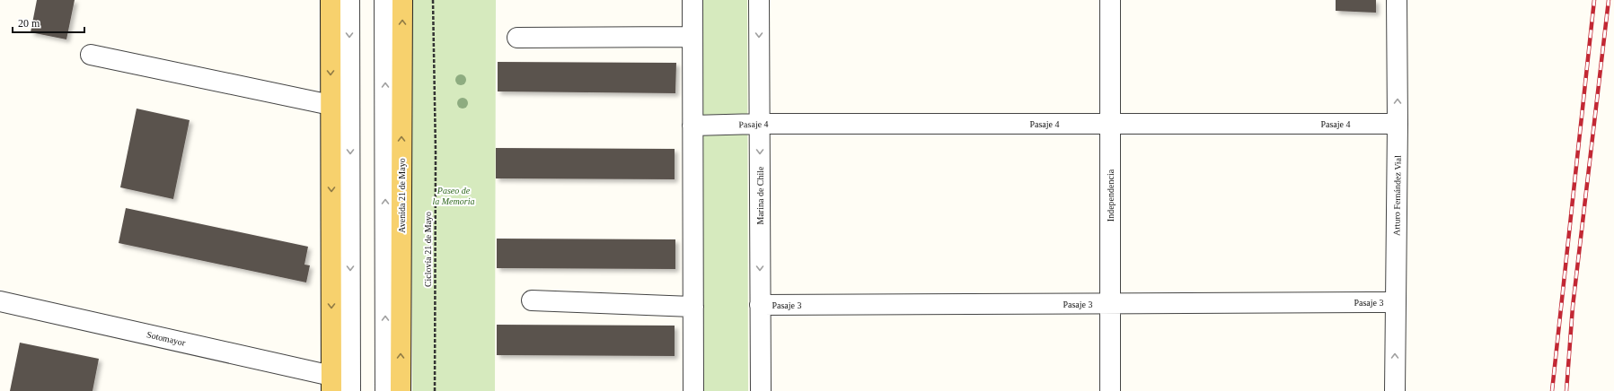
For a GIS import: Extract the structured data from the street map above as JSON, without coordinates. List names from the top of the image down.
{
  "streets": {
    "main road": ["Avenida 21 de Mayo"],
    "street": [
      "Pasaje 4",
      "Marina de Chile",
      "Independencia",
      "Arturo Fernández Vial",
      "Pasaje 3",
      "Sotomayor"
    ],
    "path": ["Ciclovía 21 de Mayo"]
  },
  "crossings": [
    ["Pasaje 4", "Marina de Chile"],
    ["Pasaje 4", "Independencia"],
    ["Pasaje 4", "Arturo Fernández Vial"],
    ["Marina de Chile", "Pasaje 3"],
    ["Independencia", "Pasaje 3"],
    ["Arturo Fernández Vial", "Pasaje 3"]
  ],
  "one_way": ["Arturo Fernández Vial"],
  "parks": ["Paseo de la Memoria"],
  "scale_bar": "20 m"
}
